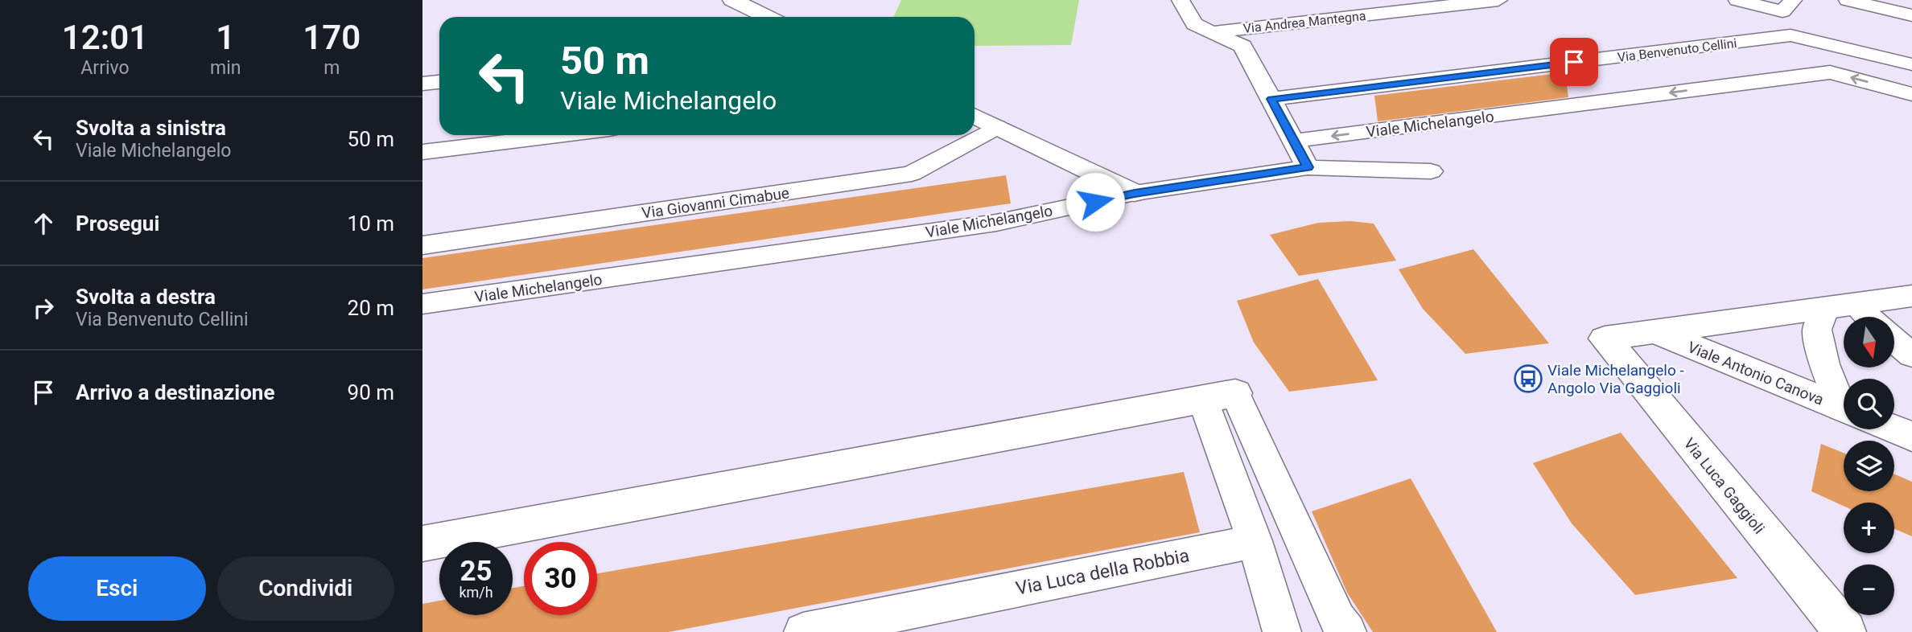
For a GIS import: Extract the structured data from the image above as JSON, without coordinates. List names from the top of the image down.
{
  "streets": {
    "street": [
      "Via Andrea Mantegna",
      "Via Benvenuto Cellini",
      "Viale Michelangelo",
      "Via Giovanni Cimabue",
      "Viale Antonio Canova",
      "Via Luca Gaggioli",
      "Via Luca della Robbia"
    ]
  },
  "crossings": [
    ["Viale Antonio Canova", "Via Luca Gaggioli"]
  ],
  "places": {
    "bus stop": ["Viale Michelangelo - Angolo Via Gaggioli"]
  },
  "north": "bottom",
  "page": {
    "eta": [
      "12:01",
      "Arrivo",
      "1",
      "min",
      "170",
      "m"
    ],
    "turn": ["50 m", "Viale Michelangelo"],
    "list": [
      {
        "name": "Svolta a sinistra",
        "note": "Viale Michelangelo",
        "value": "50 m"
      },
      {
        "name": "Prosegui",
        "value": "10 m"
      },
      {
        "name": "Svolta a destra",
        "note": "Via Benvenuto Cellini",
        "value": "20 m"
      },
      {
        "name": "Arrivo a destinazione",
        "value": "90 m"
      }
    ],
    "map_buttons": ["+", "−"],
    "speed": "25 km/h",
    "limit": "30",
    "buttons": ["Esci", "Condividi"]
  }
}
